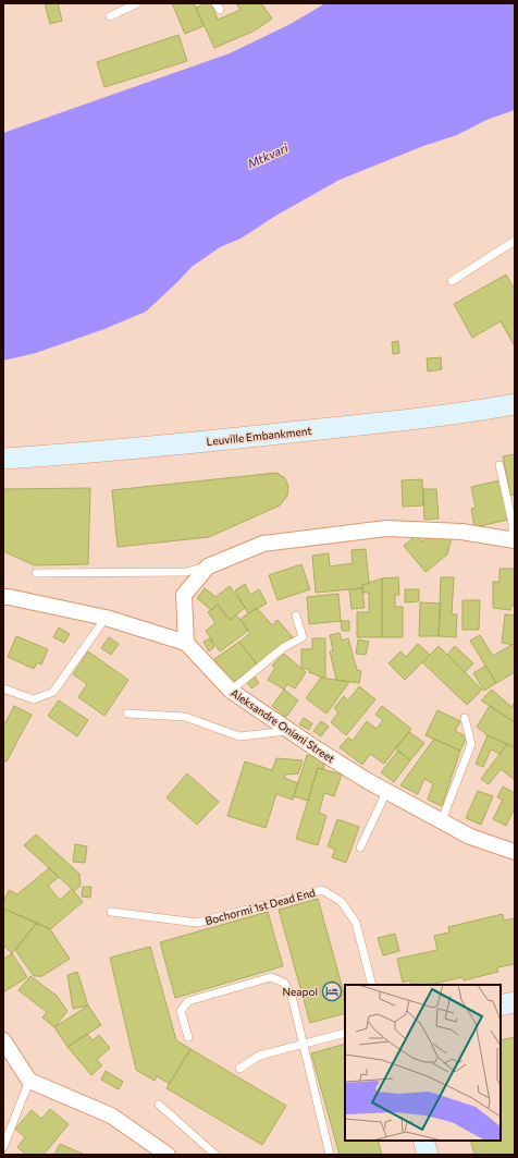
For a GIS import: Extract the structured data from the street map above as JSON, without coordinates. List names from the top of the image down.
{
  "streets": {
    "main road": ["Leuville Embankment"],
    "street": ["Aleksandre Oniani Street"],
    "lane": ["Bochormi 1st Dead End"]
  },
  "water": ["Mtkvari"],
  "places": {
    "hotel": ["Neapol"]
  }
}
